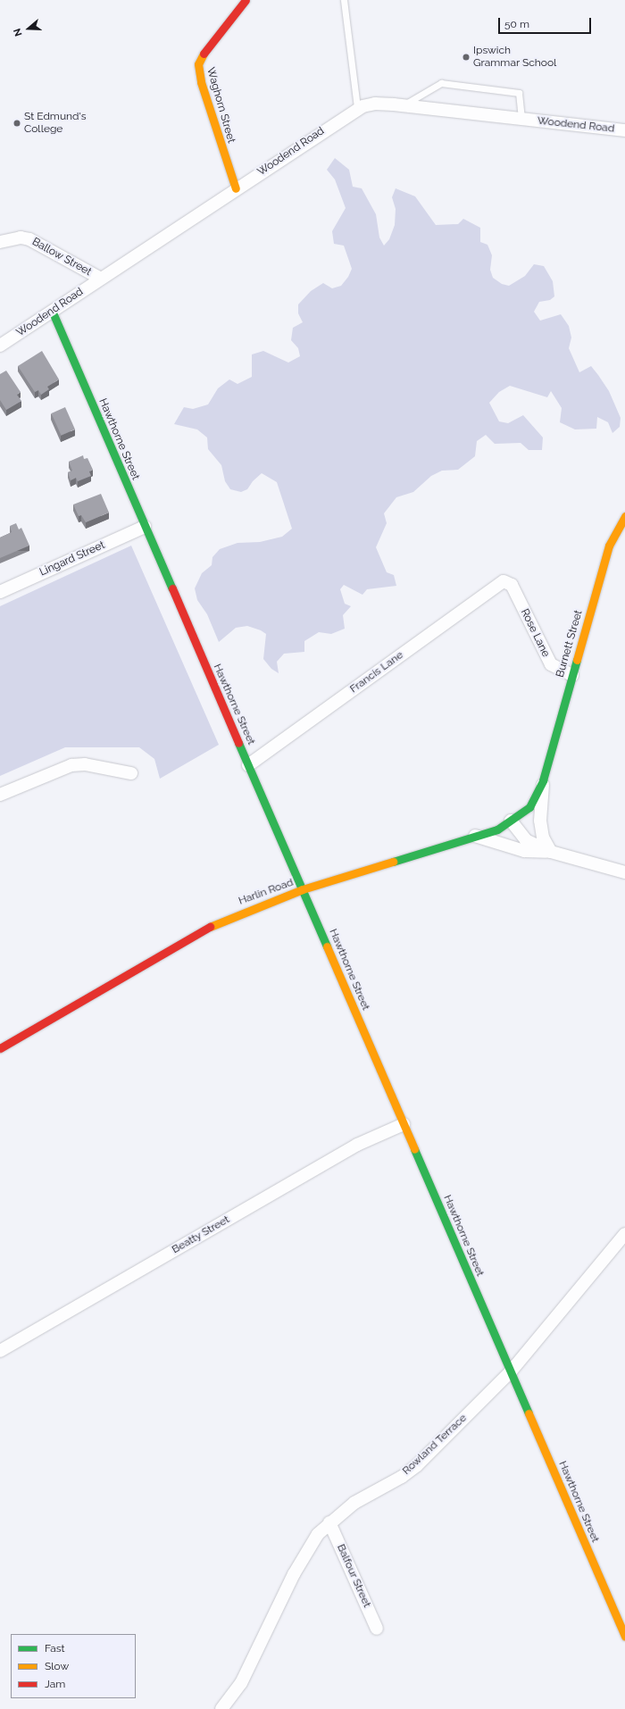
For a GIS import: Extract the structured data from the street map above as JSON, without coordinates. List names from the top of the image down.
{
  "streets": {
    "street": [
      "Waghorn Street",
      "Woodend Road",
      "Ballow Street",
      "Hawthorne Street",
      "Lingard Street",
      "Rose Lane",
      "Burnett Street",
      "Francis Lane",
      "Harlin Road",
      "Beatty Street",
      "Rowland Terrace",
      "Balfour Street"
    ]
  },
  "crossings": [
    ["Waghorn Street", "Woodend Road"],
    ["Woodend Road", "Ballow Street"],
    ["Woodend Road", "Hawthorne Street"],
    ["Hawthorne Street", "Lingard Street"],
    ["Hawthorne Street", "Francis Lane"],
    ["Hawthorne Street", "Harlin Road"],
    ["Hawthorne Street", "Beatty Street"],
    ["Hawthorne Street", "Rowland Terrace"],
    ["Rose Lane", "Burnett Street"],
    ["Rose Lane", "Francis Lane"],
    ["Burnett Street", "Harlin Road"],
    ["Rowland Terrace", "Balfour Street"]
  ],
  "places": ["Ipswich Grammar School", "St Edmund's College"],
  "legend": ["Fast", "Slow", "Jam"],
  "scale_bar": "50 m",
  "north": "left"
}
